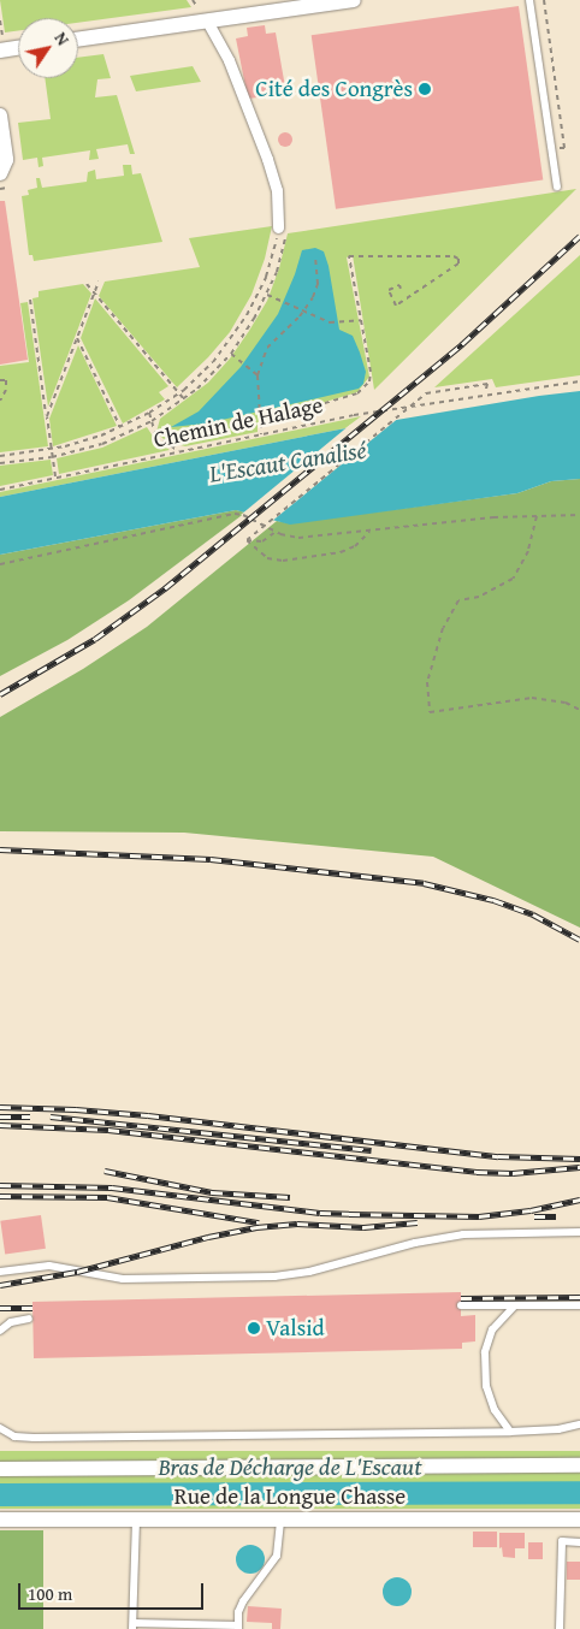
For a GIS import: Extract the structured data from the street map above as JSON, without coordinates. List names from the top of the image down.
{
  "streets": {
    "street": ["Rue de la Longue Chasse"],
    "path": ["Chemin de Halage"]
  },
  "water": ["L'Escaut Canalisé", "Bras de Décharge de L'Escaut"],
  "places": ["Cité des Congrès", "Valsid"],
  "scale_bar": "100 m",
  "north": "top right"
}
